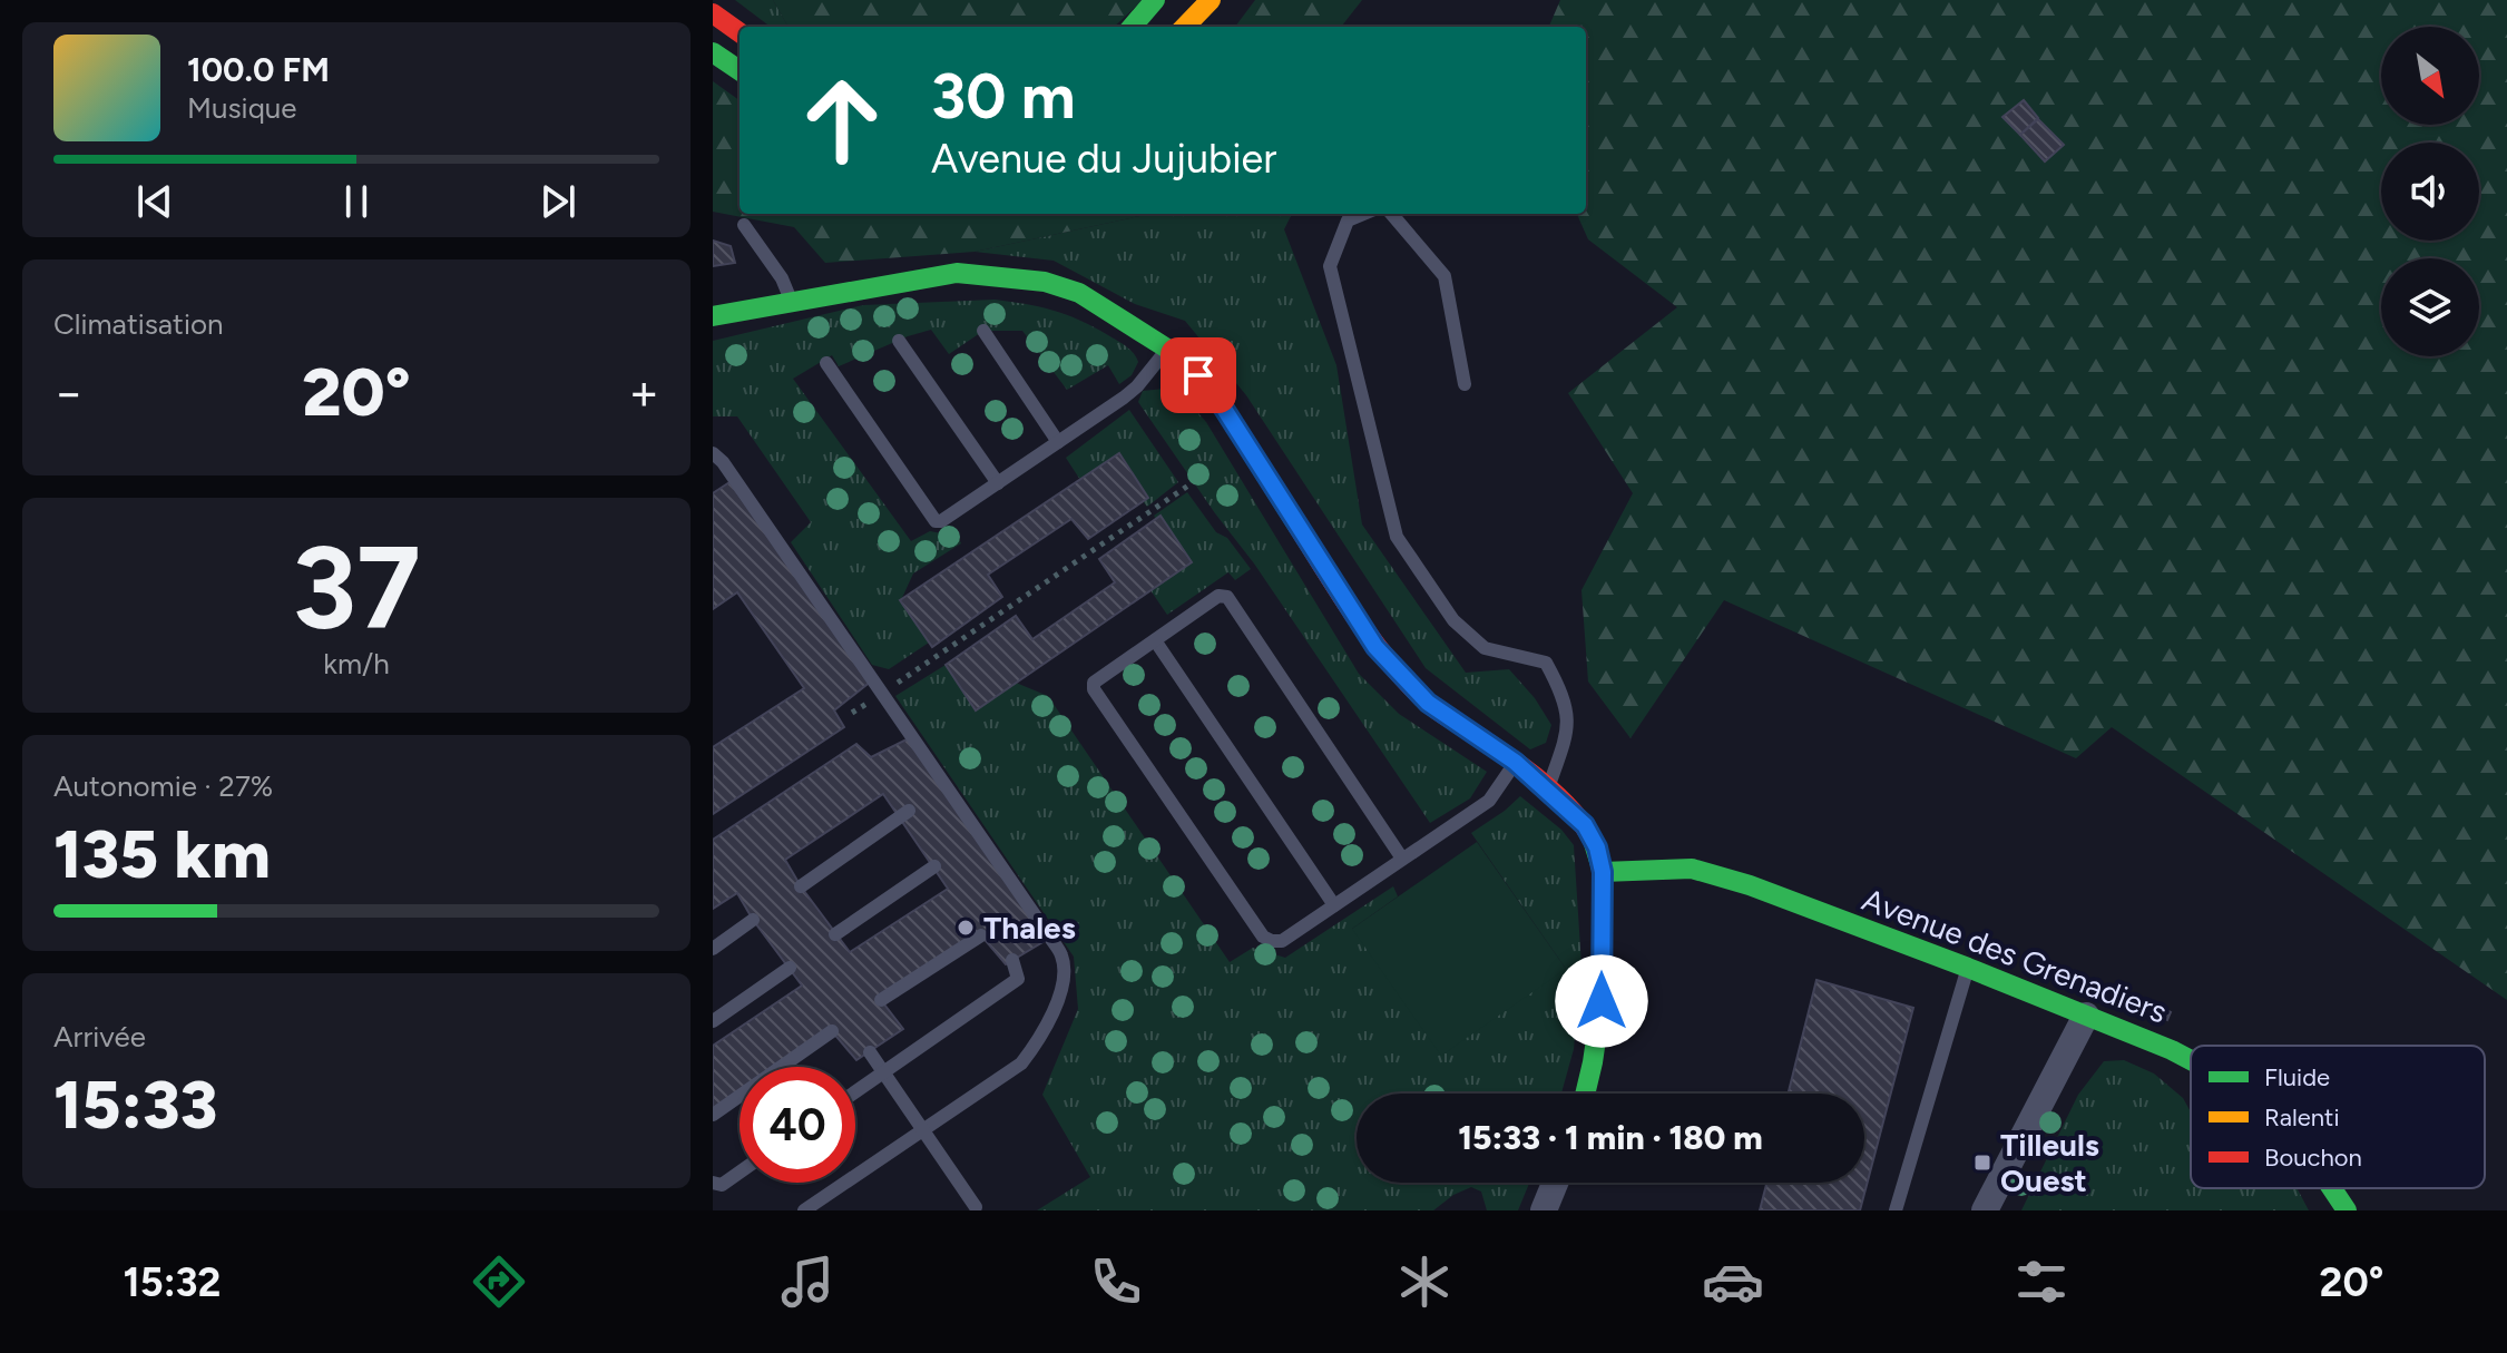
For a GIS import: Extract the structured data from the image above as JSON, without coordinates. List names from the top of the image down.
{
  "streets": {
    "main road": ["Avenue des Grenadiers"]
  },
  "places": {
    "other": ["Thales"],
    "transit": ["Tilleuls Ouest"]
  },
  "legend": ["Fluide", "Ralenti", "Bouchon"],
  "north": "bottom right",
  "page": {
    "turn": ["30 m", "Avenue du Jujubier"],
    "song": ["100.0 FM", "Musique"],
    "tile": [
      "Climatisation",
      ["37", "km/h"],
      ["Autonomie · 27%", "135 km"],
      ["Arrivée", "15:33"]
    ],
    "heat": ["−", "20°", "+"],
    "limit": "40",
    "trip": "15:33 · 1 min · 180 m",
    "tabs": ["15:32", "20°"]
  }
}
